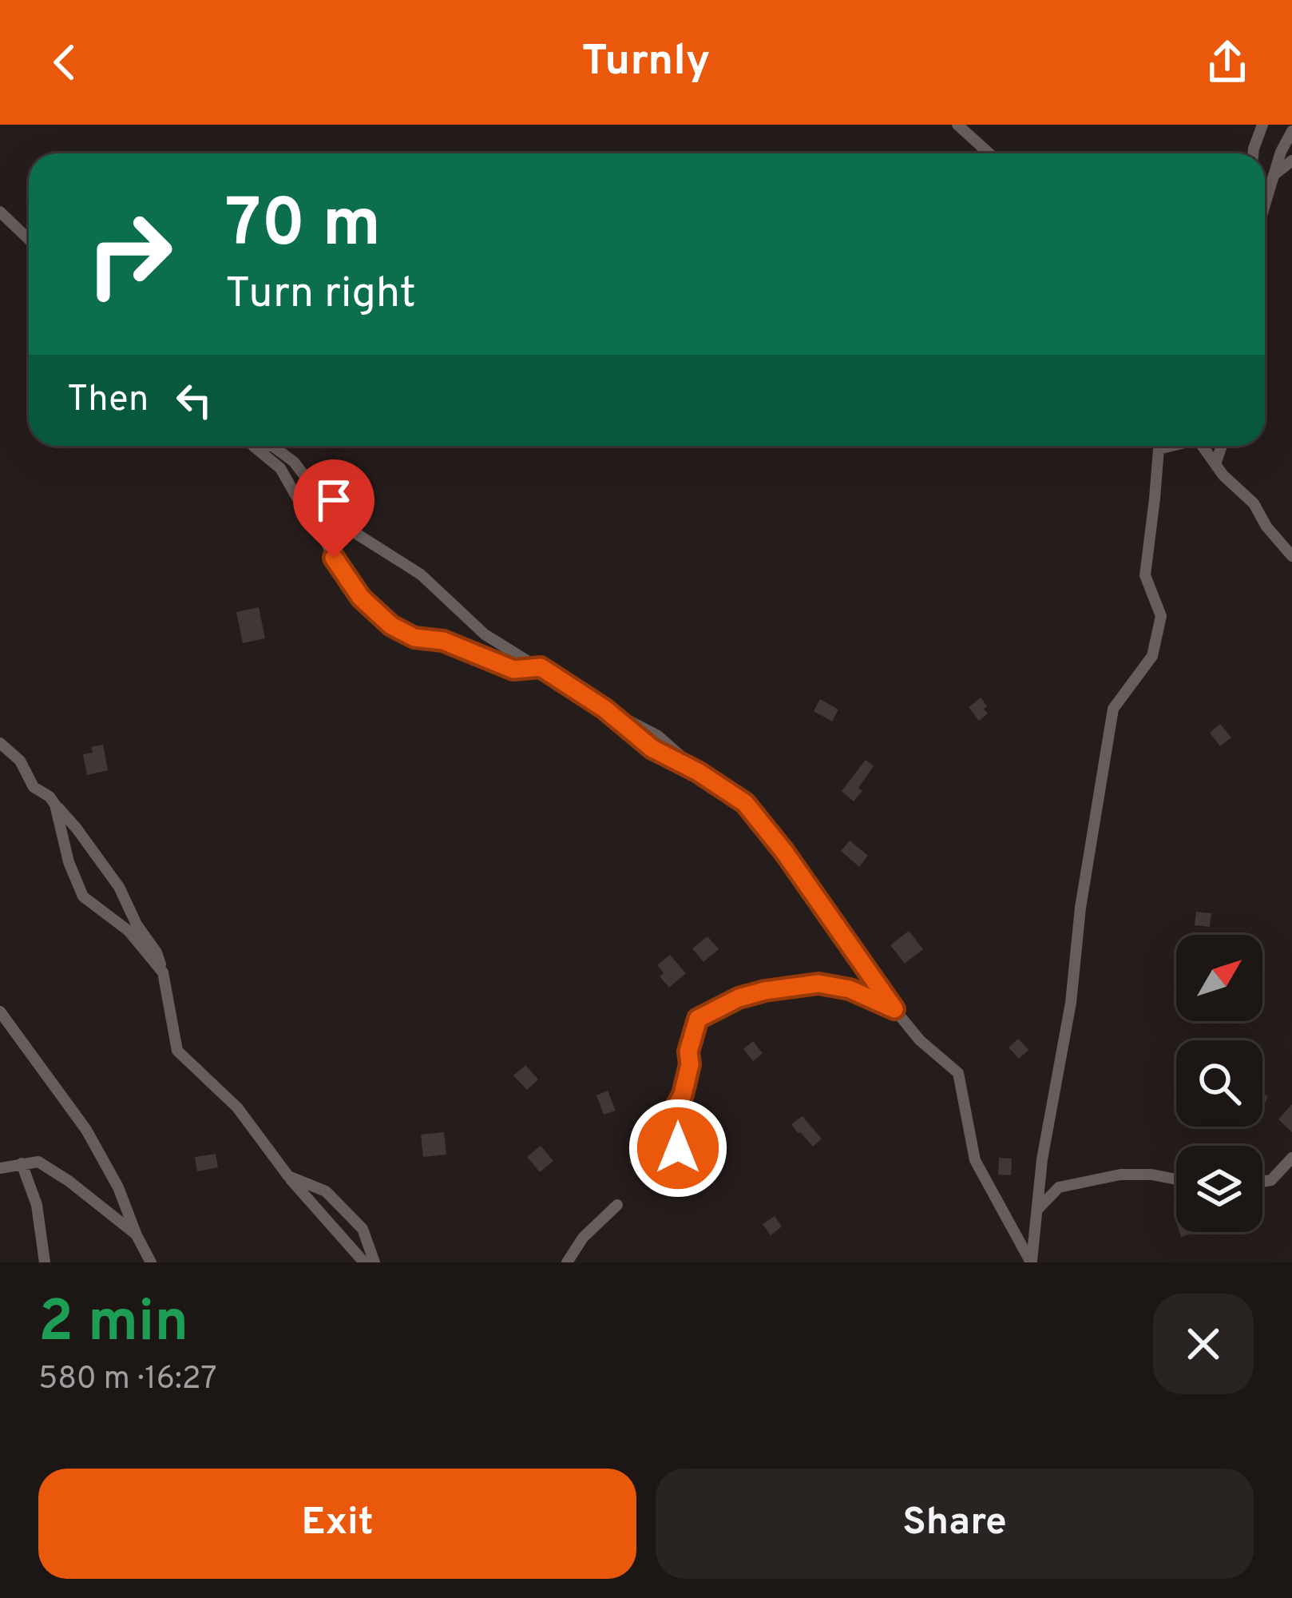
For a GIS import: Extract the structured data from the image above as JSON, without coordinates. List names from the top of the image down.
{
  "north": "top right",
  "page": {
    "header": "Turnly",
    "turn": ["70 m", "Turn right"],
    "then": "Then",
    "heading": ["2 min", "580 m · 16:27"],
    "buttons": ["Exit", "Share"]
  }
}
